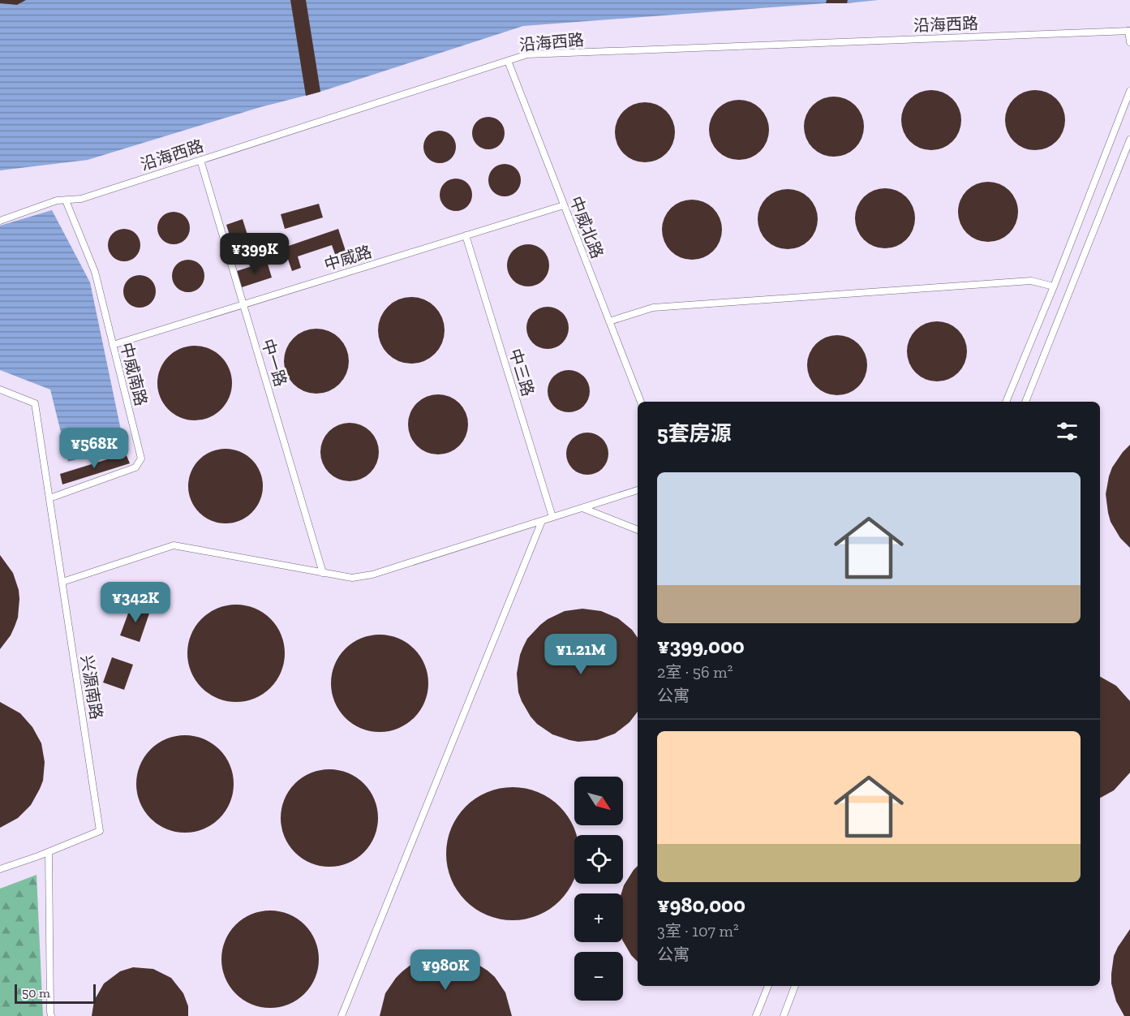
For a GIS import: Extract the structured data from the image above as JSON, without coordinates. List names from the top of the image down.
{
  "streets": {
    "lane": [
      "沿海西路",
      "中威北路",
      "中威路",
      "中一路",
      "中三路",
      "中威南路",
      "兴源南路"
    ]
  },
  "crossings": [
    ["沿海西路", "中威北路"],
    ["沿海西路", "中一路"],
    ["沿海西路", "中威南路"],
    ["中威北路", "中威路"],
    ["中威路", "中一路"],
    ["中威路", "中三路"],
    ["中威路", "中威南路"],
    ["中威南路", "兴源南路"]
  ],
  "scale_bar": "50 m",
  "north": "bottom right",
  "page": {
    "price": [
      "¥399K",
      "¥568K",
      "¥342K",
      "¥1.21M",
      "¥980K"
    ],
    "heading": "5套房源",
    "list": [
      {
        "name": "¥399,000",
        "note": "2室 · 56 m² · 公寓"
      },
      {
        "name": "¥980,000",
        "note": "3室 · 107 m² · 公寓"
      }
    ],
    "map_buttons": ["+", "−"],
    "scale": "50 m"
  }
}
